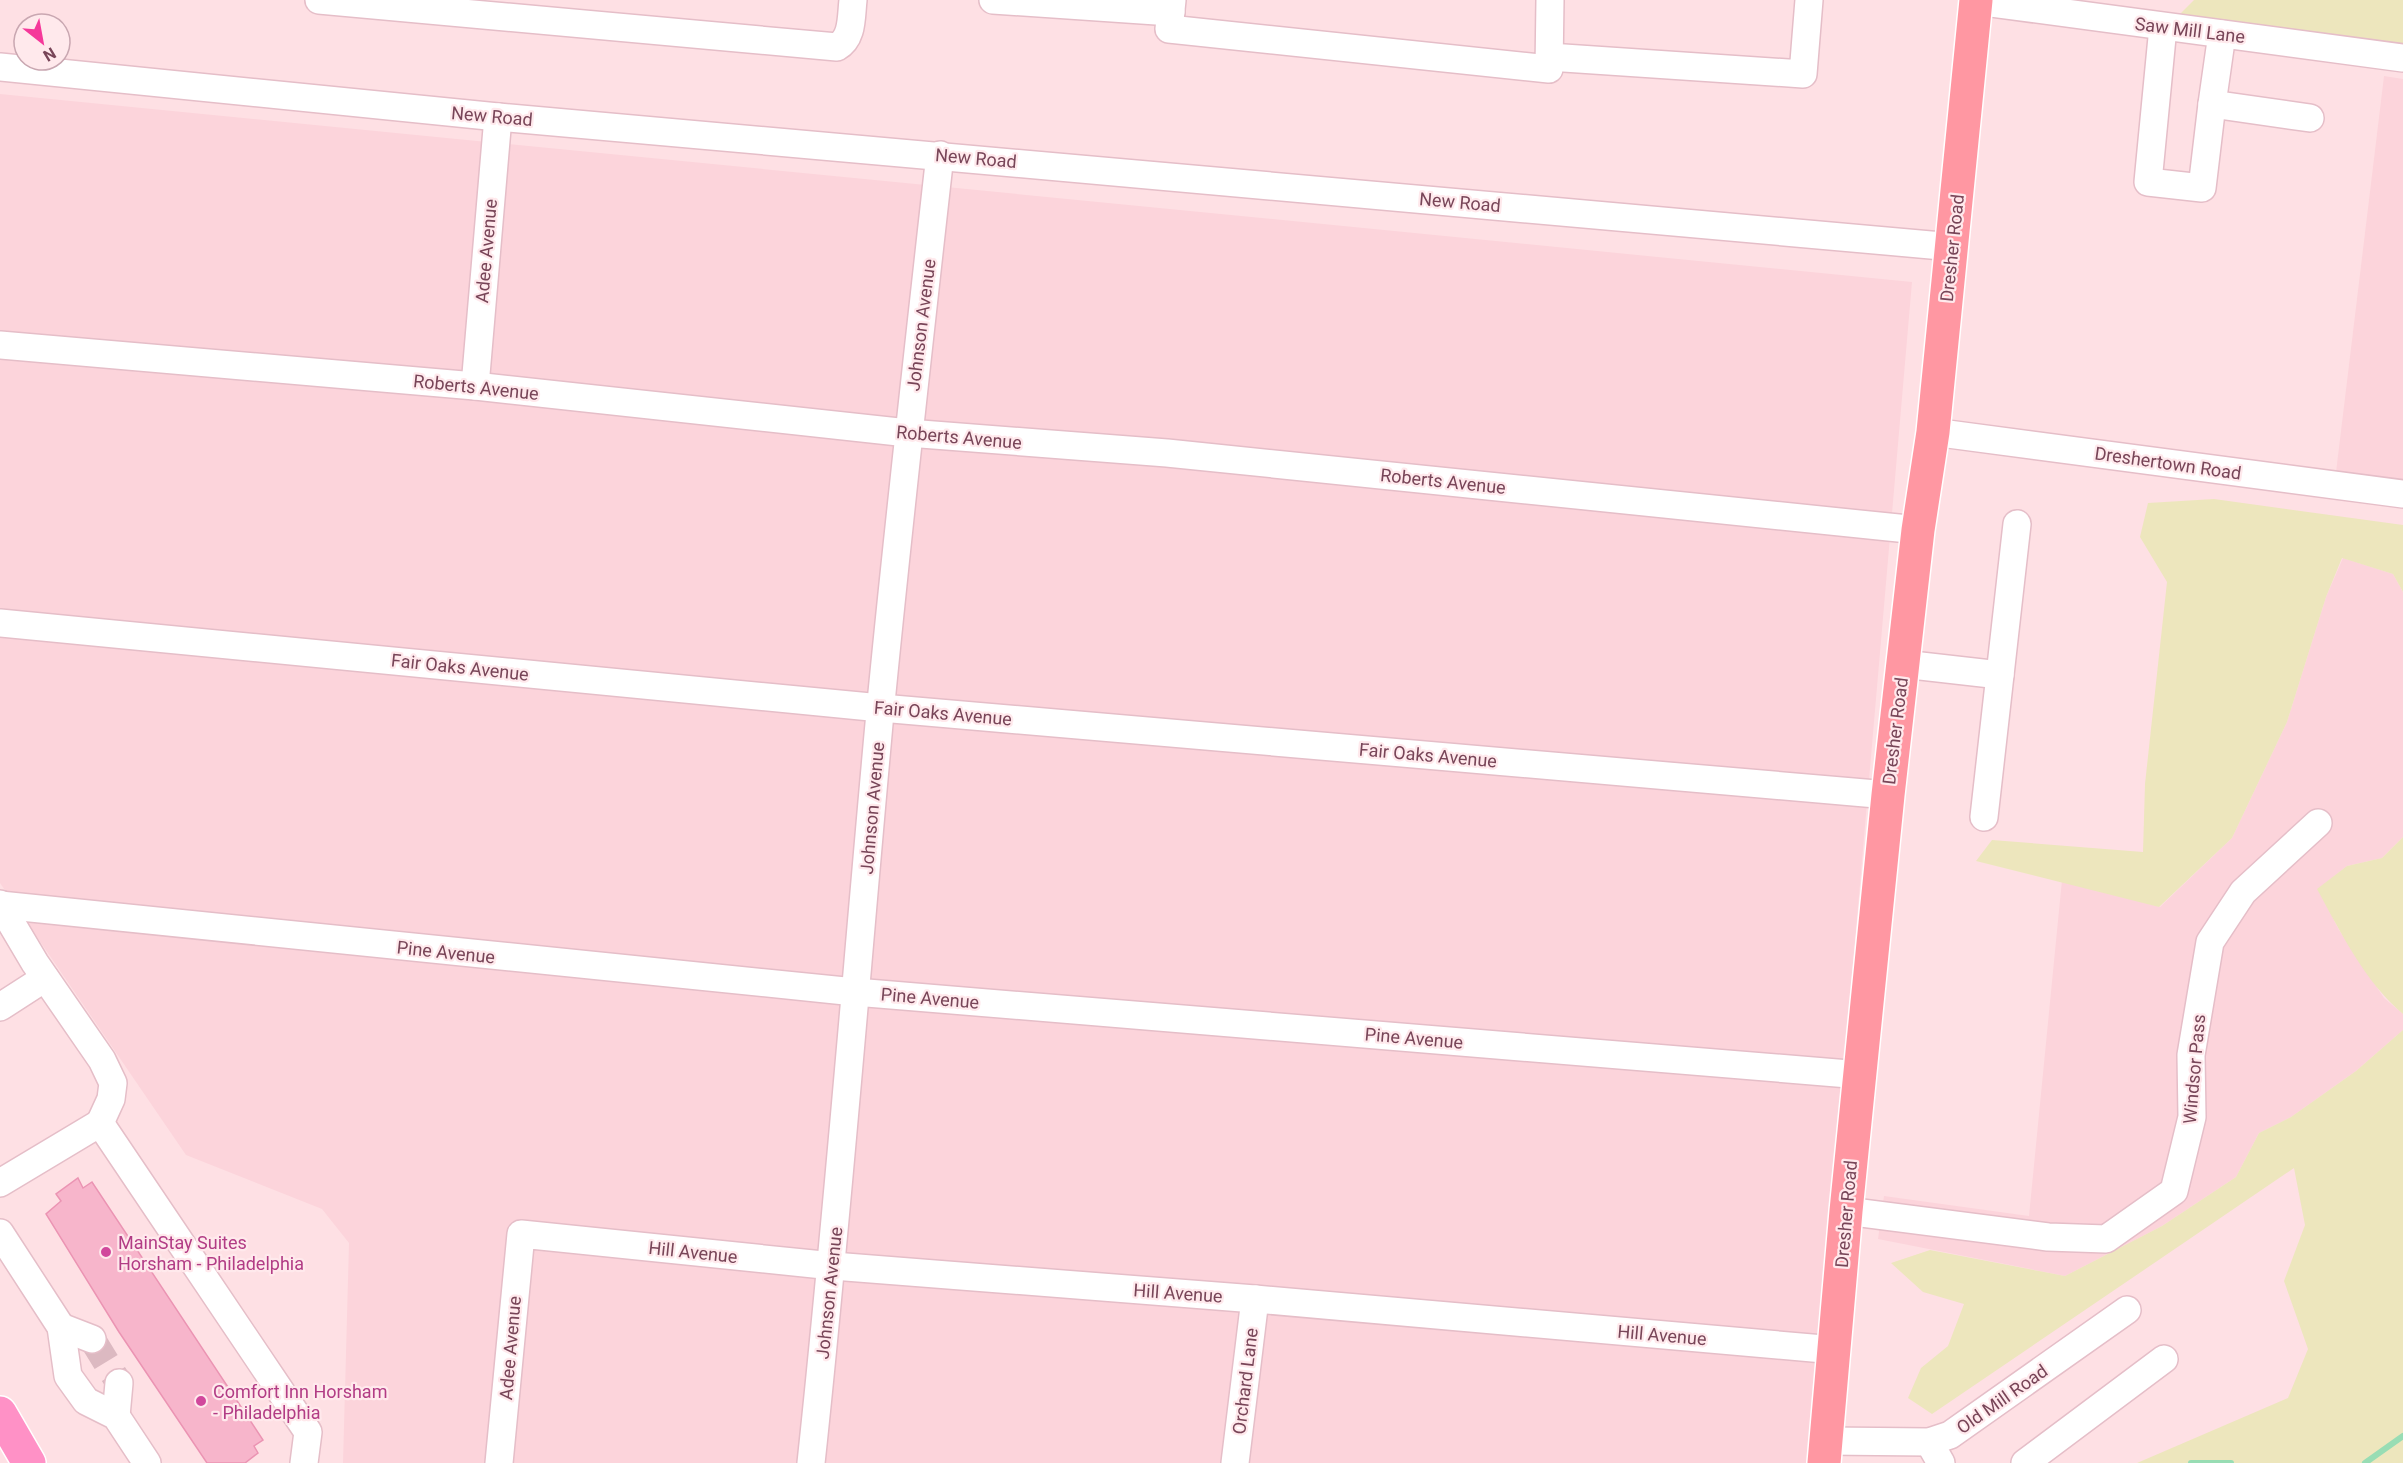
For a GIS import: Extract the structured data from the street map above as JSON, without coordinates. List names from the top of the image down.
{
  "streets": {
    "main road": ["Dresher Road"],
    "street": [
      "Saw Mill Lane",
      "New Road",
      "Adee Avenue",
      "Johnson Avenue",
      "Roberts Avenue",
      "Dreshertown Road",
      "Fair Oaks Avenue",
      "Pine Avenue",
      "Windsor Pass",
      "Hill Avenue",
      "Orchard Lane",
      "Old Mill Road"
    ]
  },
  "crossings": [
    ["Saw Mill Lane", "Dresher Road"],
    ["New Road", "Dresher Road"],
    ["New Road", "Adee Avenue"],
    ["New Road", "Johnson Avenue"],
    ["Dresher Road", "Roberts Avenue"],
    ["Dresher Road", "Dreshertown Road"],
    ["Dresher Road", "Fair Oaks Avenue"],
    ["Dresher Road", "Pine Avenue"],
    ["Dresher Road", "Windsor Pass"],
    ["Dresher Road", "Hill Avenue"],
    ["Dresher Road", "Old Mill Road"],
    ["Adee Avenue", "Roberts Avenue"],
    ["Adee Avenue", "Hill Avenue"],
    ["Johnson Avenue", "Roberts Avenue"],
    ["Johnson Avenue", "Fair Oaks Avenue"],
    ["Johnson Avenue", "Pine Avenue"],
    ["Johnson Avenue", "Hill Avenue"],
    ["Hill Avenue", "Orchard Lane"]
  ],
  "places": ["MainStay Suites Horsham - Philadelphia", "Comfort Inn Horsham - Philadelphia"],
  "north": "bottom right"
}
